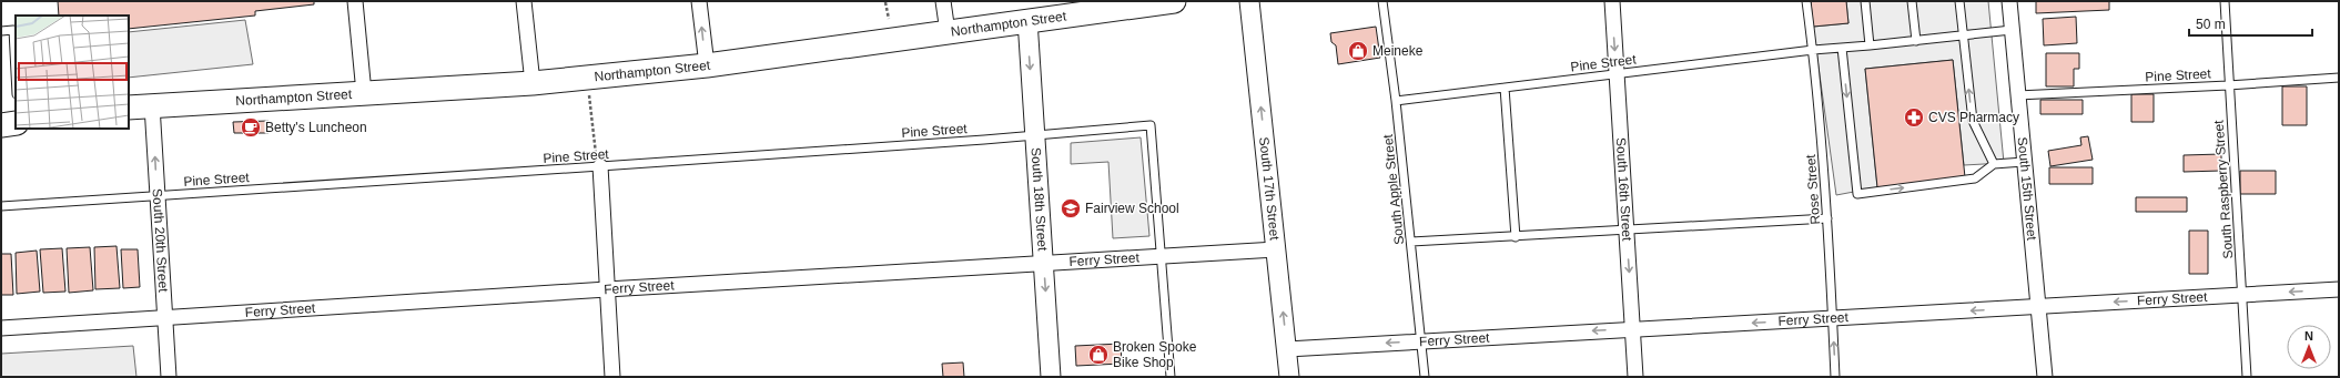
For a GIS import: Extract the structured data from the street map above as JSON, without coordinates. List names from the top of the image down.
{
  "streets": {
    "main road": ["Northampton Street"],
    "street": [
      "South 16th Street",
      "South 17th Street",
      "South 15th Street",
      "South 18th Street",
      "South 20th Street",
      "Ferry Street"
    ],
    "lane": [
      "Pine Street",
      "South Apple Street",
      "Rose Street",
      "South Raspberry Street"
    ]
  },
  "crossings": [
    ["Northampton Street", "South 18th Street"],
    ["Northampton Street", "South 20th Street"],
    ["Pine Street", "South 16th Street"],
    ["Pine Street", "South Apple Street"],
    ["Pine Street", "Rose Street"],
    ["Pine Street", "South 15th Street"],
    ["Pine Street", "South Raspberry Street"],
    ["Pine Street", "South 18th Street"],
    ["Pine Street", "South 20th Street"],
    ["Pine Street", "Ferry Street"],
    ["South 16th Street", "Ferry Street"],
    ["South 17th Street", "Ferry Street"],
    ["South Apple Street", "Ferry Street"],
    ["Rose Street", "Ferry Street"],
    ["South 15th Street", "Ferry Street"],
    ["South Raspberry Street", "Ferry Street"],
    ["South 18th Street", "Ferry Street"],
    ["South 20th Street", "Ferry Street"]
  ],
  "one_way": [
    "South 16th Street",
    "South 17th Street",
    "South 18th Street",
    "Ferry Street"
  ],
  "places": {
    "shop": ["Meineke", "Broken Spoke Bike Shop"],
    "pharmacy": ["CVS Pharmacy"],
    "cafe": ["Betty's Luncheon"],
    "school or university": ["Fairview School"]
  },
  "scale_bar": "50 m",
  "north": "top"
}
